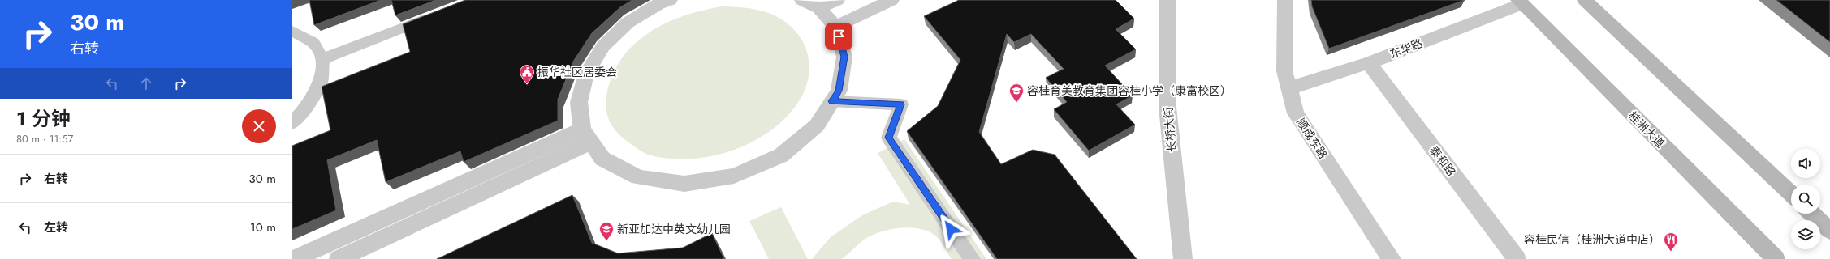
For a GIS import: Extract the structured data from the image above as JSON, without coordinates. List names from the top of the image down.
{
  "streets": {
    "main road": ["桂洲大道"],
    "street": [
      "东华路",
      "长桥大街",
      "顺成东路",
      "泰和路"
    ]
  },
  "crossings": [
    ["东华路", "桂洲大道"],
    ["东华路", "顺成东路"],
    ["东华路", "泰和路"]
  ],
  "places": {
    "public building": ["振华社区居委会"],
    "school or university": ["容桂育美教育集团容桂小学（康富校区）", "新亚加达中英文幼儿园"],
    "restaurant": ["容桂民信（桂洲大道中店）"]
  },
  "page": {
    "turn": ["30 m", "右转"],
    "heading": ["1 分钟", "80 m · 11:57"],
    "list": [
      {
        "name": "右转",
        "value": "30 m"
      },
      {
        "name": "左转",
        "value": "10 m"
      }
    ]
  }
}
